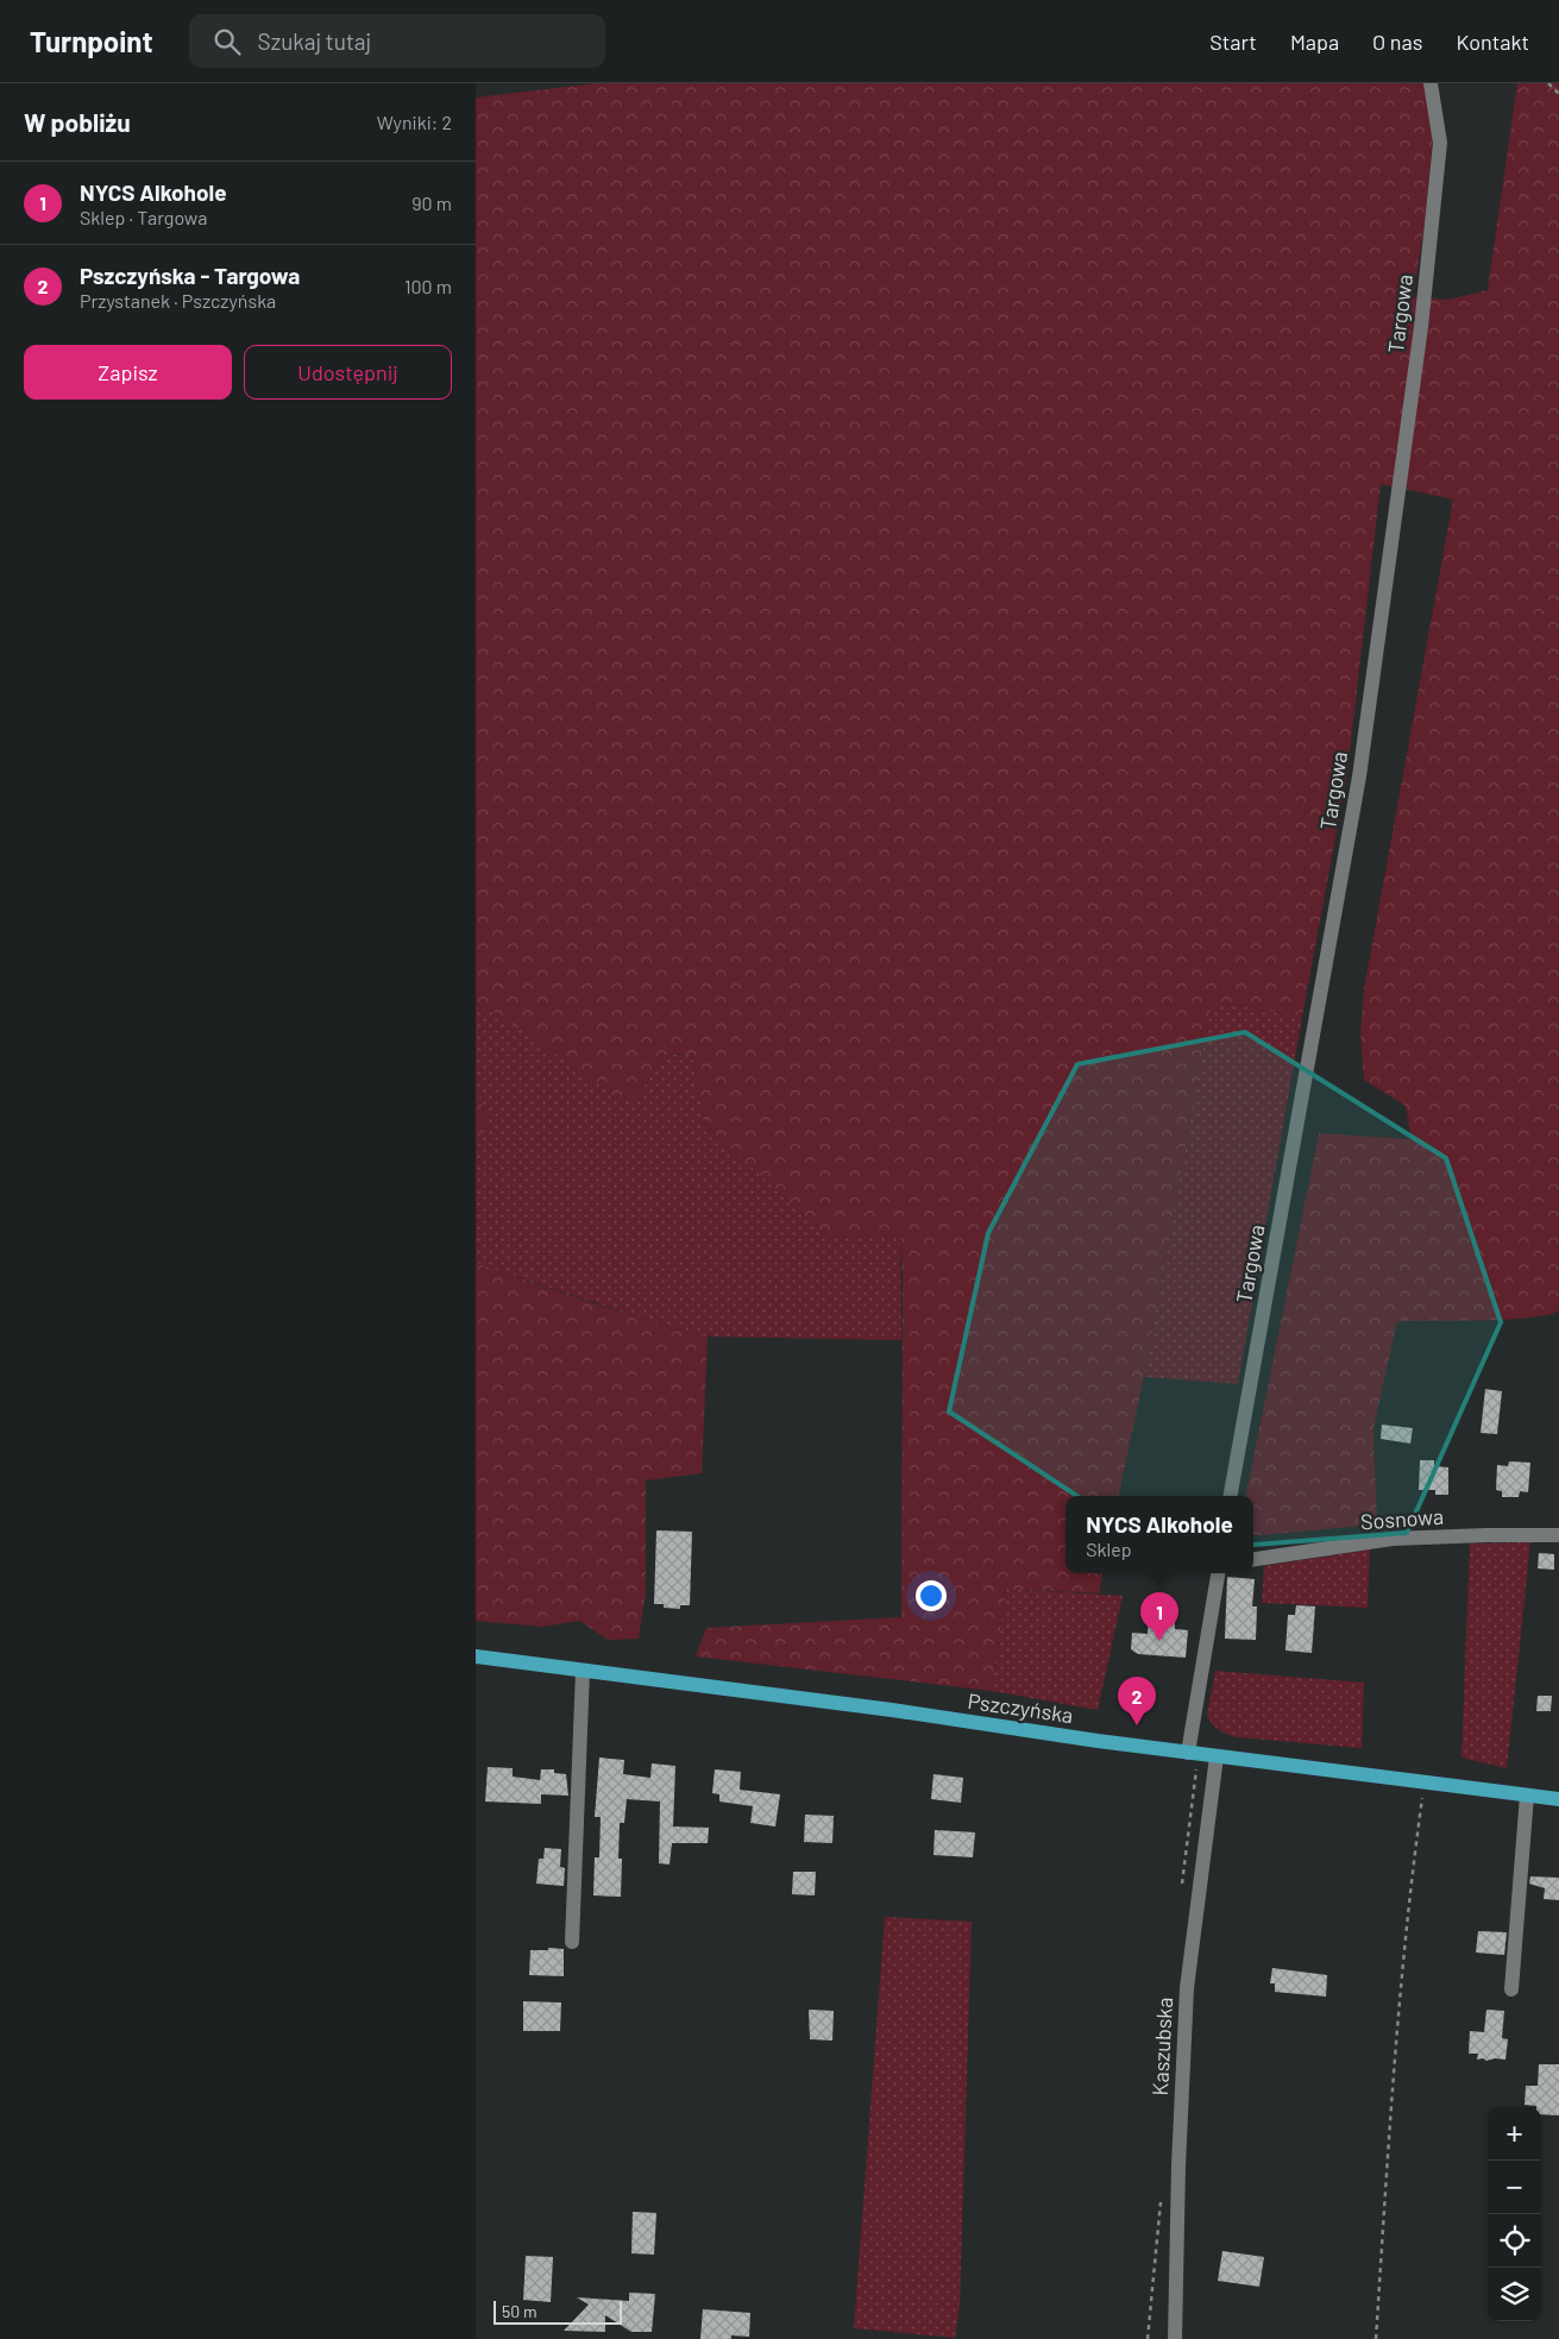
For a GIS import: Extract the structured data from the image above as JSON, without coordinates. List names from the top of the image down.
{
  "streets": {
    "main road": ["Pszczyńska"],
    "street": ["Targowa", "Sosnowa", "Kaszubska"]
  },
  "crossings": [
    ["Pszczyńska", "Kaszubska"]
  ],
  "scale_bar": "50 m",
  "page": {
    "header": "Turnpoint",
    "search": "Szukaj tutaj",
    "nav": [
      "Start",
      "Mapa",
      "O nas",
      "Kontakt"
    ],
    "heading": ["W pobliżu", "Wyniki: 2"],
    "list": [
      {
        "mark": "1",
        "name": "NYCS Alkohole",
        "note": "Sklep · Targowa",
        "value": "90 m"
      },
      {
        "mark": "2",
        "name": "Pszczyńska - Targowa",
        "note": "Przystanek · Pszczyńska",
        "value": "100 m"
      }
    ],
    "buttons": ["Zapisz", "Udostępnij"],
    "popup": ["NYCS Alkohole", "Sklep"],
    "pins": ["1", "2"],
    "map_buttons": ["+", "−"],
    "scale": "50 m"
  }
}
